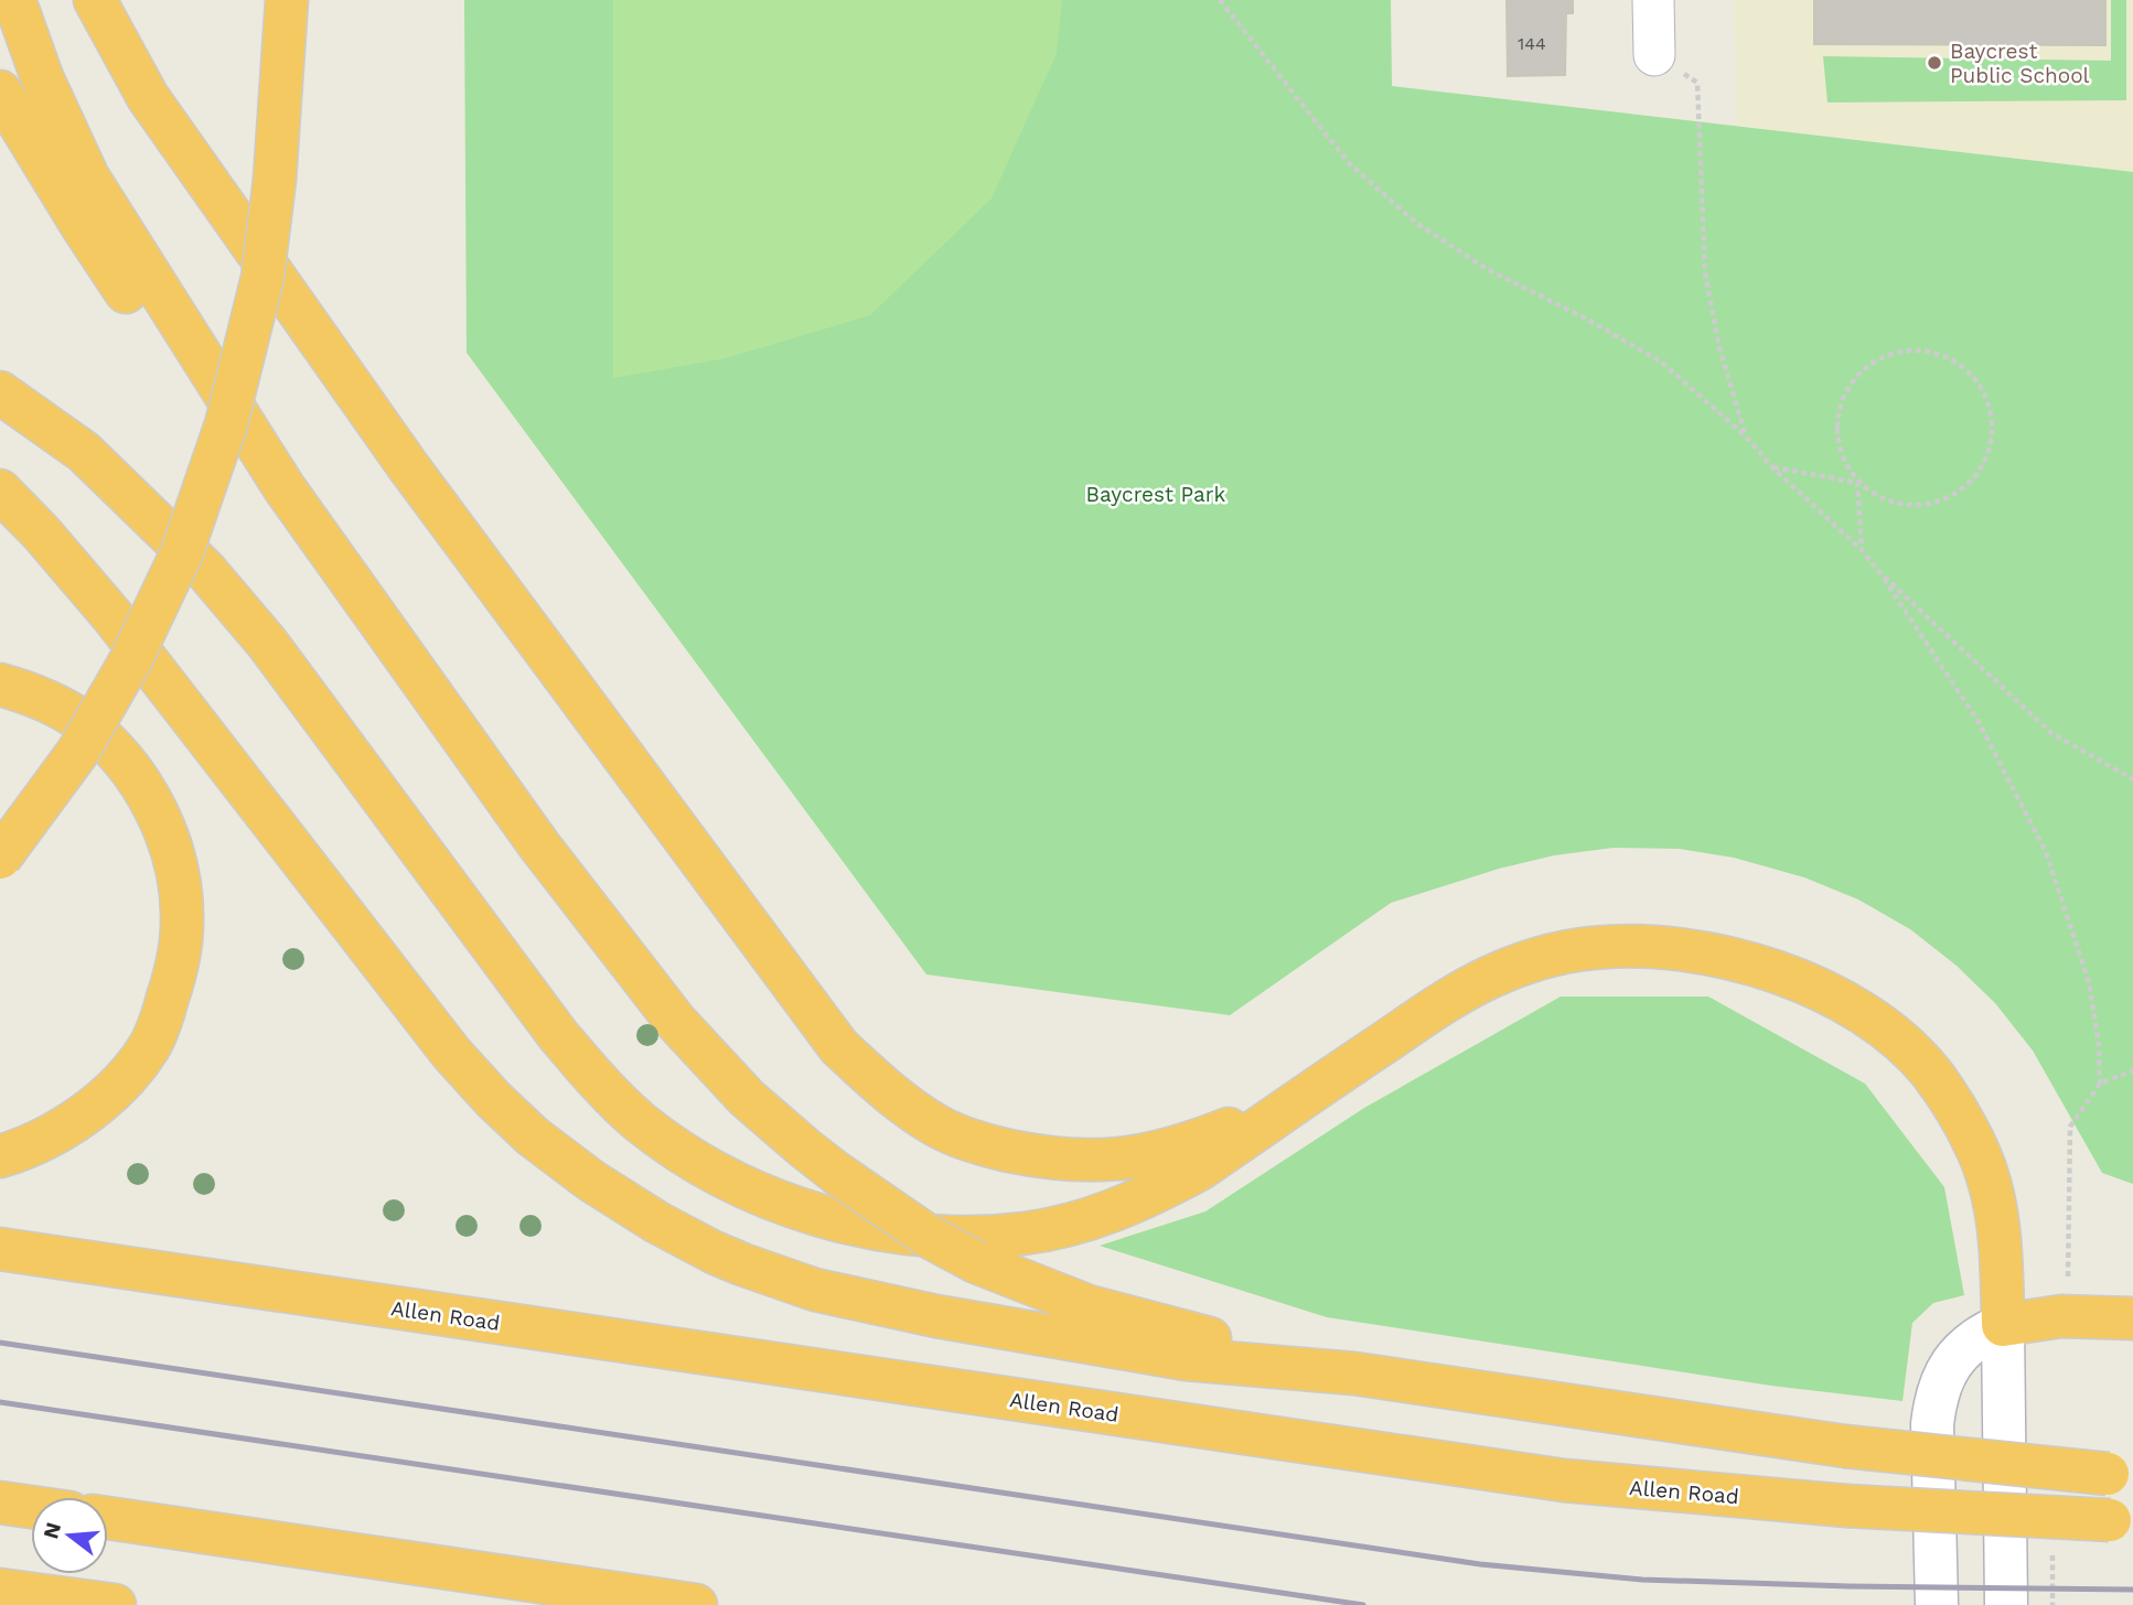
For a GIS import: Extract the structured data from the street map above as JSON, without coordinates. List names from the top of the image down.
{
  "streets": {
    "highway": ["Allen Road"]
  },
  "parks": ["Baycrest Park"],
  "places": ["Baycrest Public School"],
  "house_numbers": ["144"],
  "north": "left"
}
